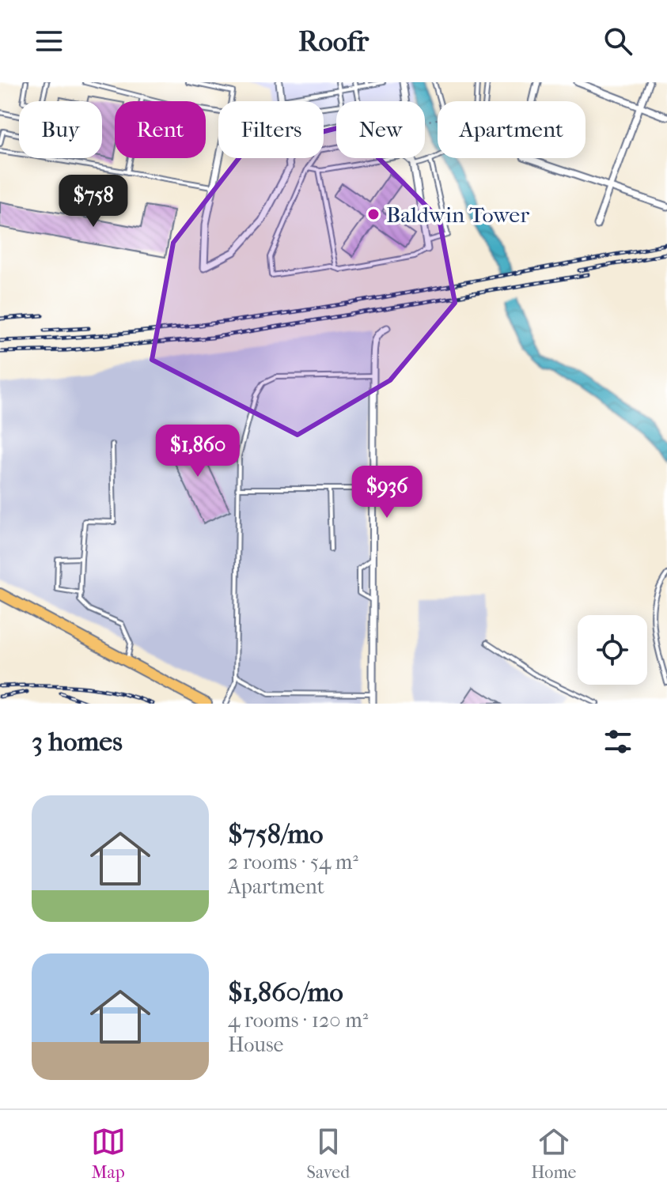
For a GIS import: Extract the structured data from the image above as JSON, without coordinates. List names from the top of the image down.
{
  "places": ["Baldwin Tower"],
  "page": {
    "header": "Roofr",
    "chip": [
      "Buy",
      "Rent",
      "Filters",
      "New",
      "Apartment"
    ],
    "price": ["$758", "$1,860", "$936"],
    "heading": "3 homes",
    "list": [
      {
        "name": "$758/mo",
        "note": "2 rooms · 54 m² · Apartment"
      },
      {
        "name": "$1,860/mo",
        "note": "4 rooms · 120 m² · House"
      }
    ],
    "tabs": ["Map", "Saved", "Home"]
  }
}
